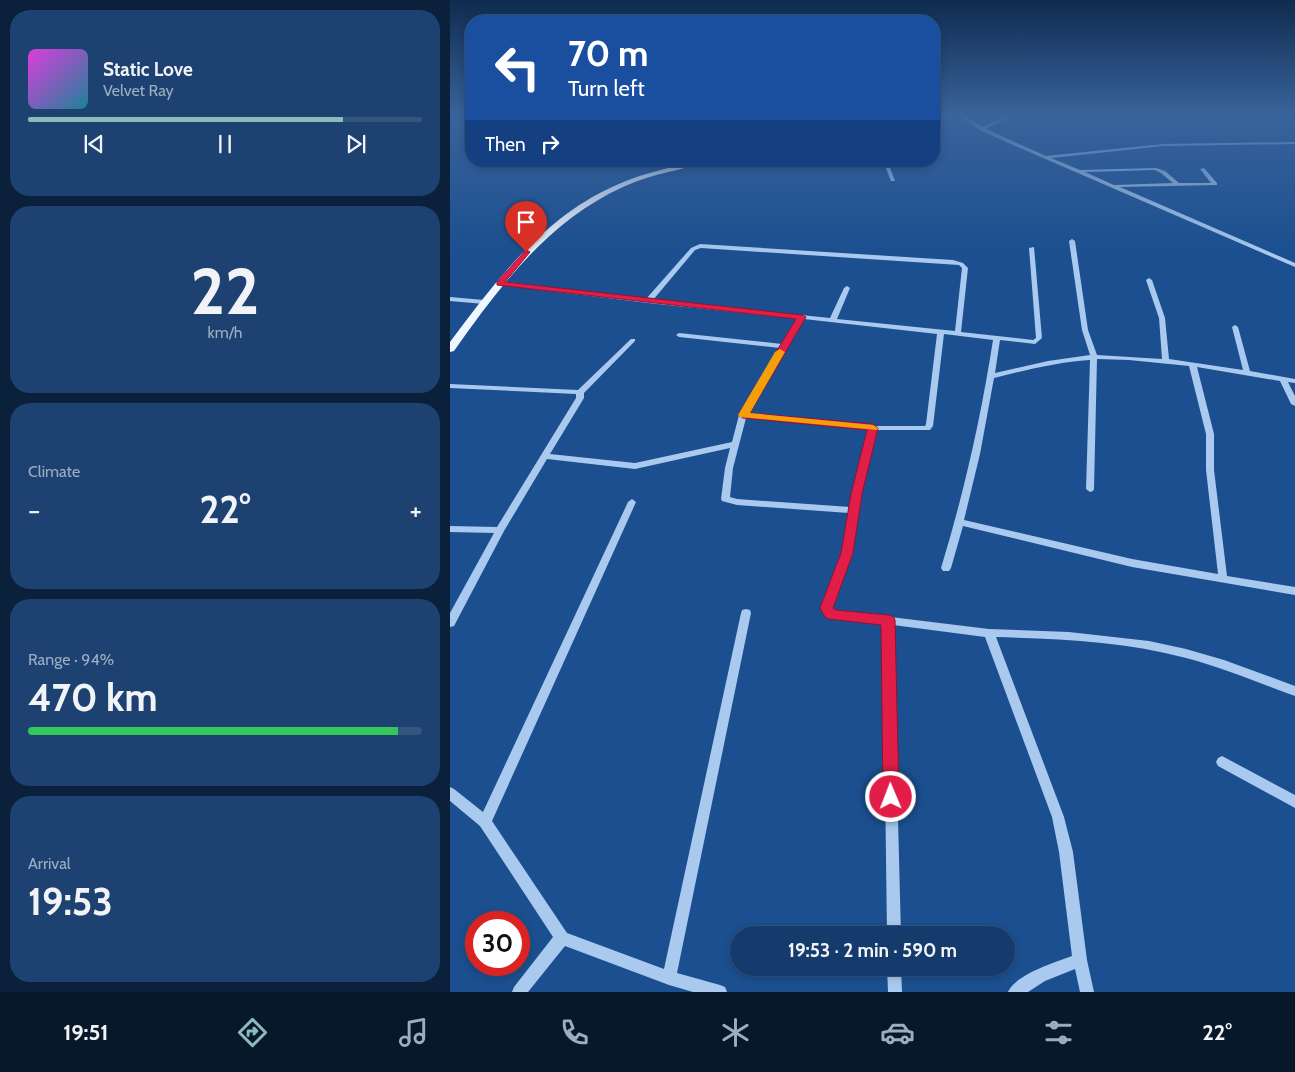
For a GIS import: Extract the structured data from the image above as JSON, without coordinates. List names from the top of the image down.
{
  "page": {
    "turn": ["70 m", "Turn left"],
    "song": ["Static Love", "Velvet Ray"],
    "then": "Then",
    "tile": [
      ["22", "km/h"],
      "Climate",
      ["Range · 94%", "470 km"],
      ["Arrival", "19:53"]
    ],
    "heat": ["−", "22°", "+"],
    "limit": "30",
    "trip": "19:53 · 2 min · 590 m",
    "tabs": ["19:51", "22°"]
  }
}
